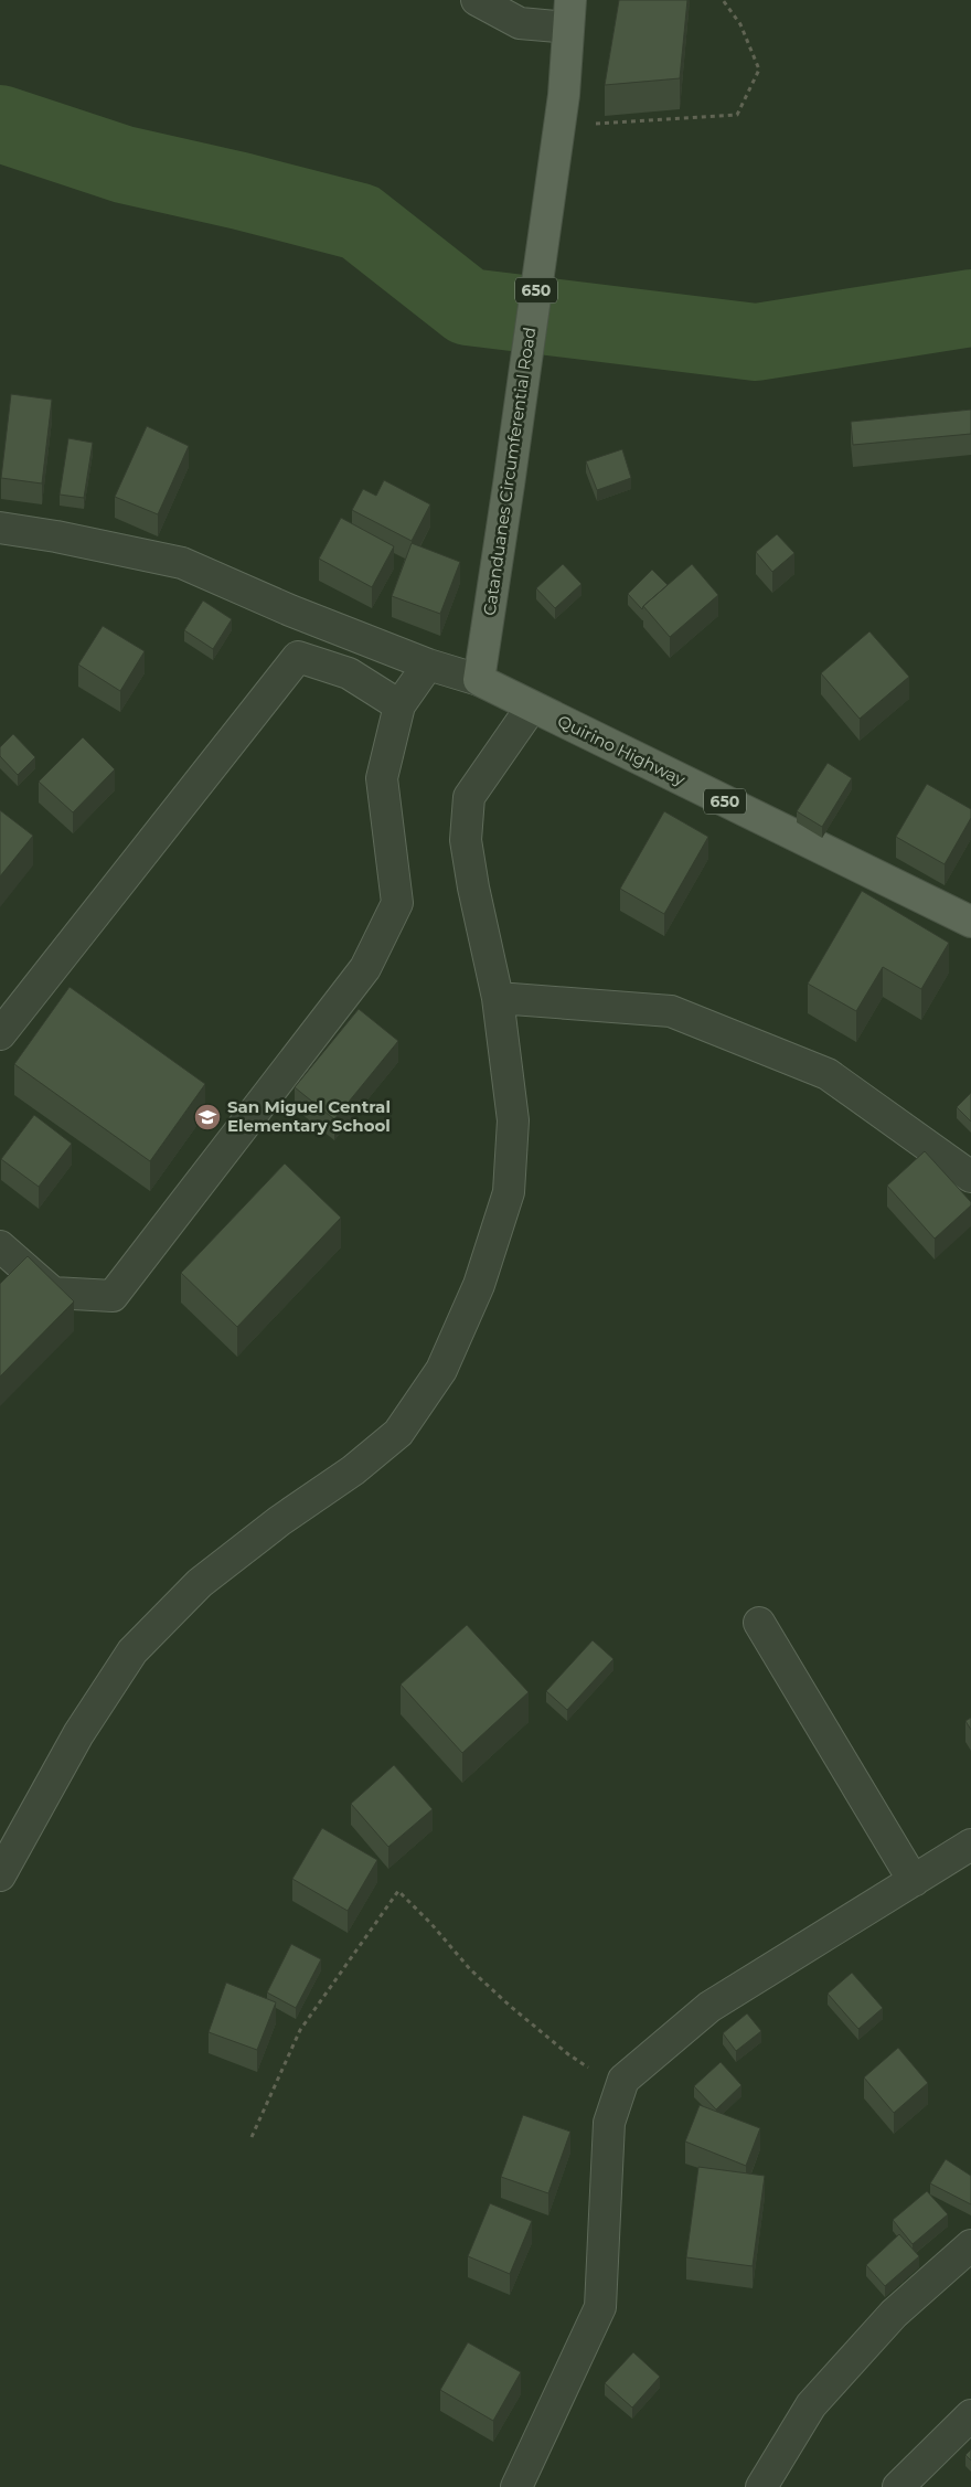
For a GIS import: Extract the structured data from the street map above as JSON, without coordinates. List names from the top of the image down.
{
  "streets": {
    "main road": ["650", "Catanduanes Circumferential Road", "Quirino Highway"]
  },
  "crossings": [
    ["Catanduanes Circumferential Road", "Quirino Highway"]
  ],
  "places": {
    "school or university": ["San Miguel Central Elementary School"]
  }
}
